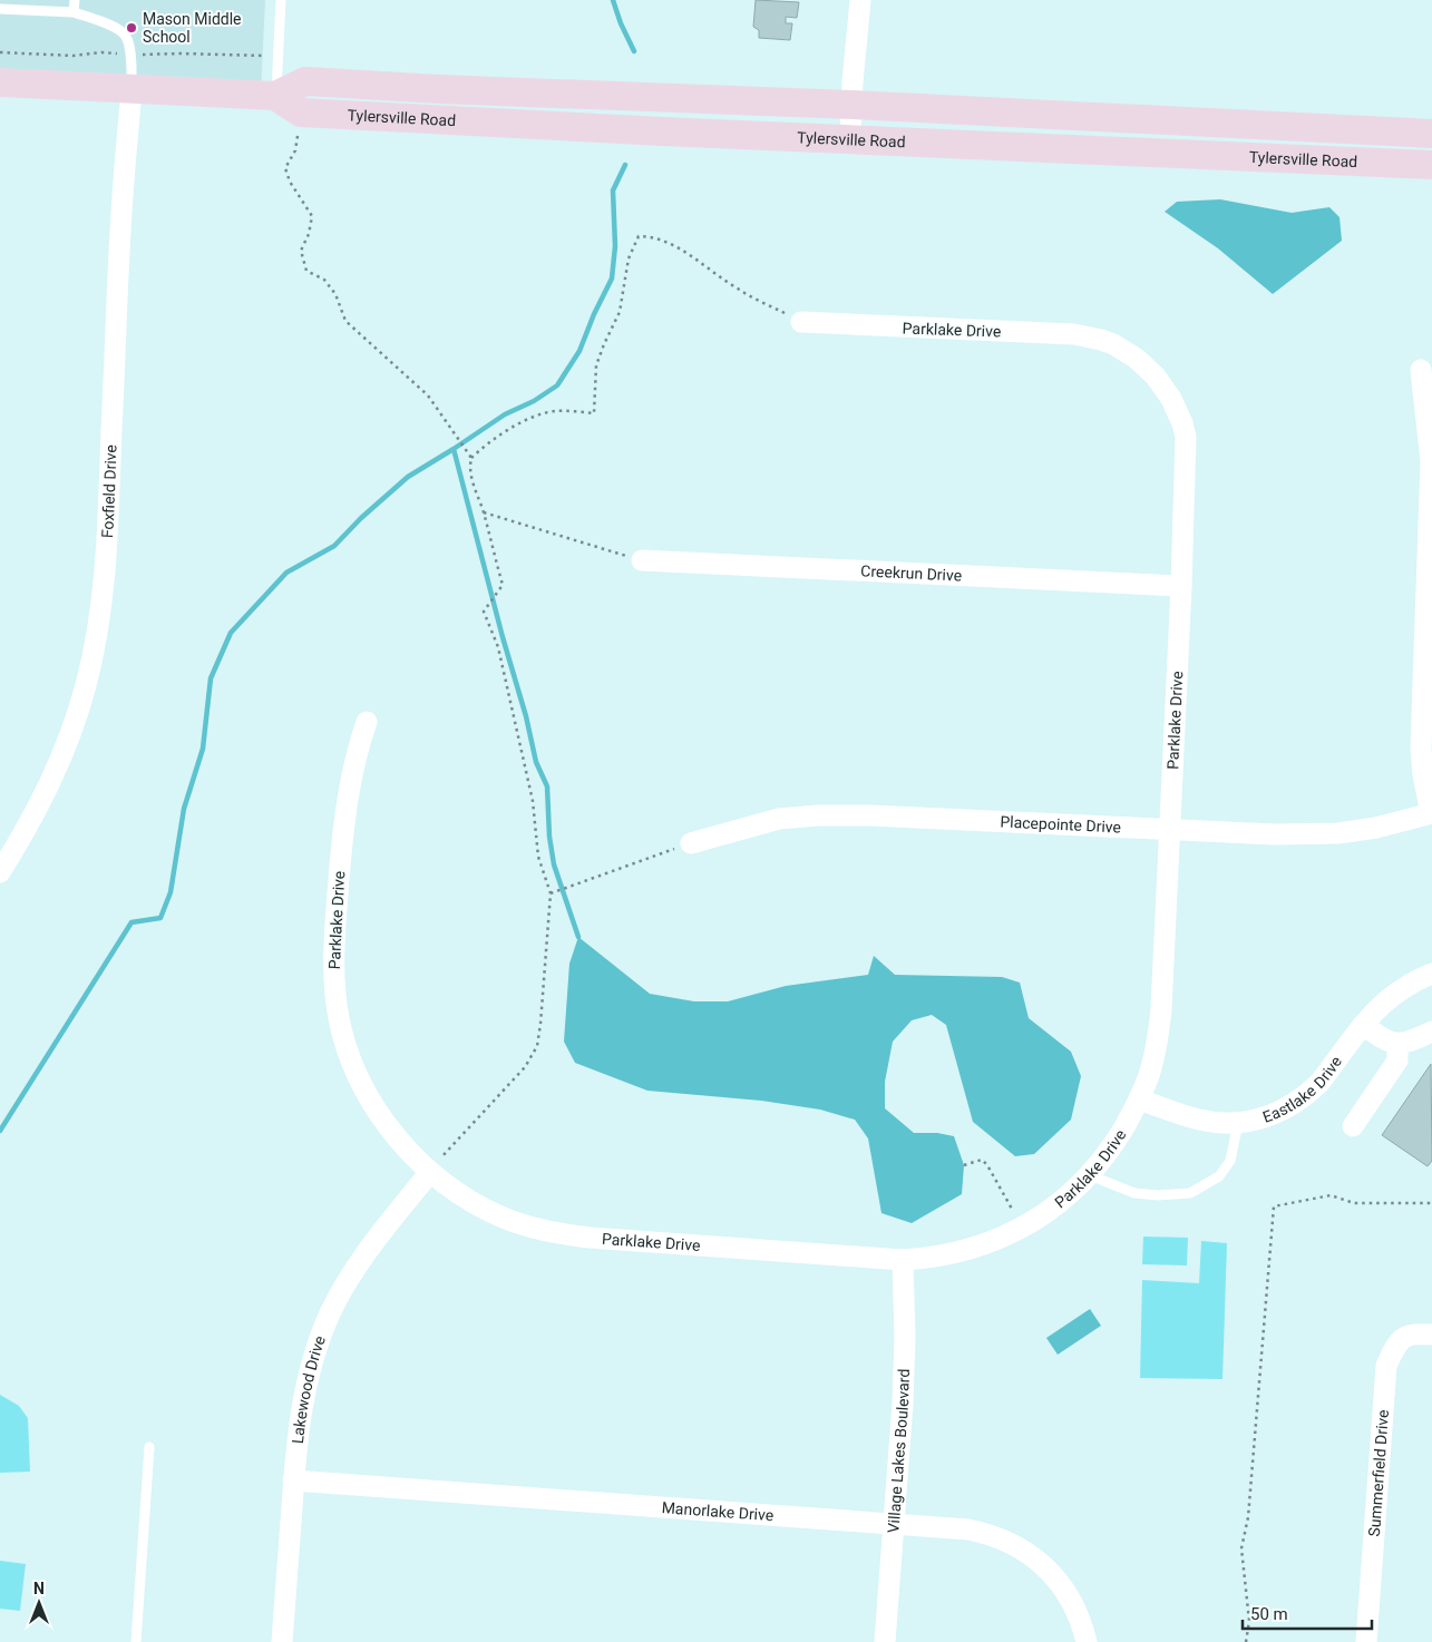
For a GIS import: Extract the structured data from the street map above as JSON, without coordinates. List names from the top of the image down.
{
  "streets": {
    "main road": ["Tylersville Road"],
    "street": [
      "Parklake Drive",
      "Foxfield Drive",
      "Creekrun Drive",
      "Placepointe Drive",
      "Eastlake Drive",
      "Lakewood Drive",
      "Village Lakes Boulevard",
      "Summerfield Drive",
      "Manorlake Drive"
    ]
  },
  "crossings": [
    ["Tylersville Road", "Foxfield Drive"],
    ["Parklake Drive", "Creekrun Drive"],
    ["Parklake Drive", "Placepointe Drive"],
    ["Parklake Drive", "Eastlake Drive"],
    ["Parklake Drive", "Lakewood Drive"],
    ["Parklake Drive", "Village Lakes Boulevard"],
    ["Lakewood Drive", "Manorlake Drive"],
    ["Village Lakes Boulevard", "Manorlake Drive"]
  ],
  "places": ["Mason Middle School"],
  "scale_bar": "50 m",
  "north": "top"
}
